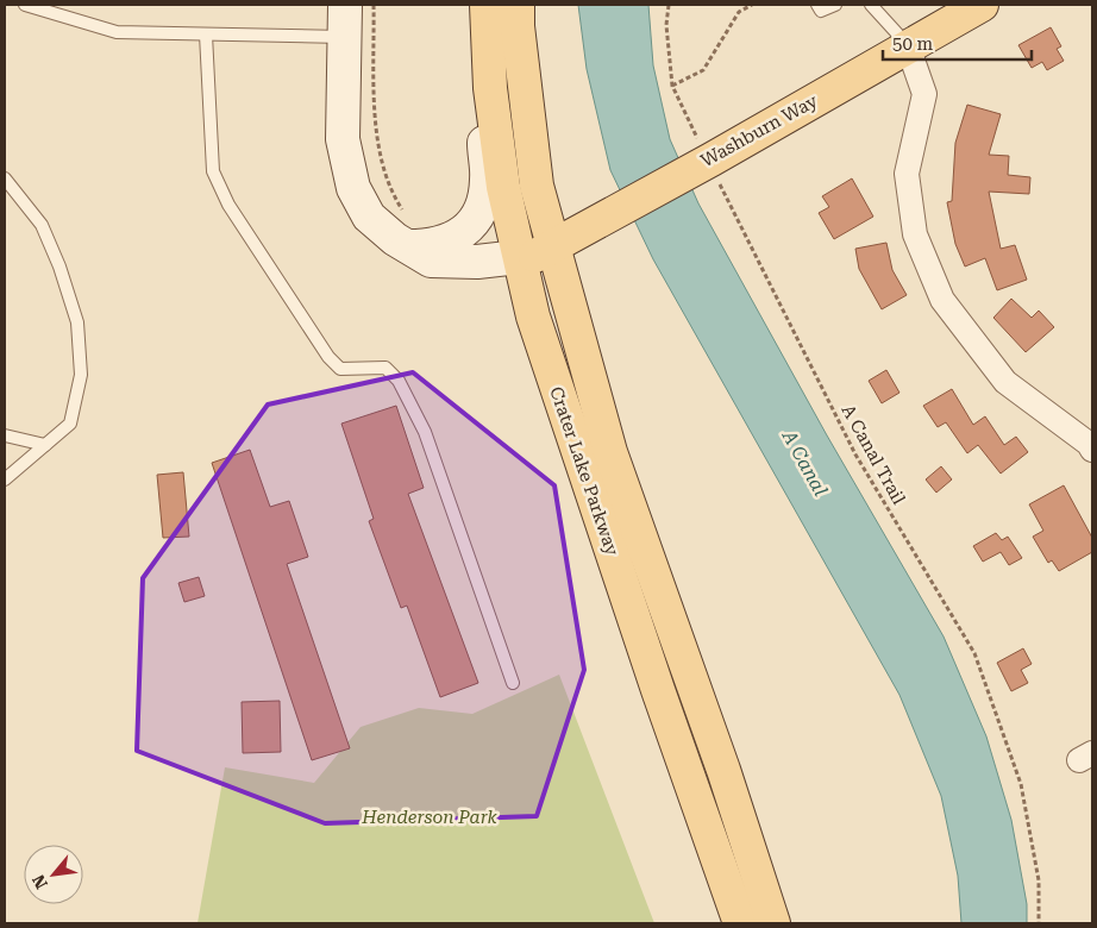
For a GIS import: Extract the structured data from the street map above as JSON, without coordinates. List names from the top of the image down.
{
  "streets": {
    "main road": ["Washburn Way", "Crater Lake Parkway"],
    "path": ["A Canal Trail"]
  },
  "crossings": [
    ["Washburn Way", "A Canal Trail"],
    ["Washburn Way", "Crater Lake Parkway"]
  ],
  "water": ["A Canal"],
  "parks": ["Henderson Park"],
  "scale_bar": "50 m",
  "north": "bottom left"
}
